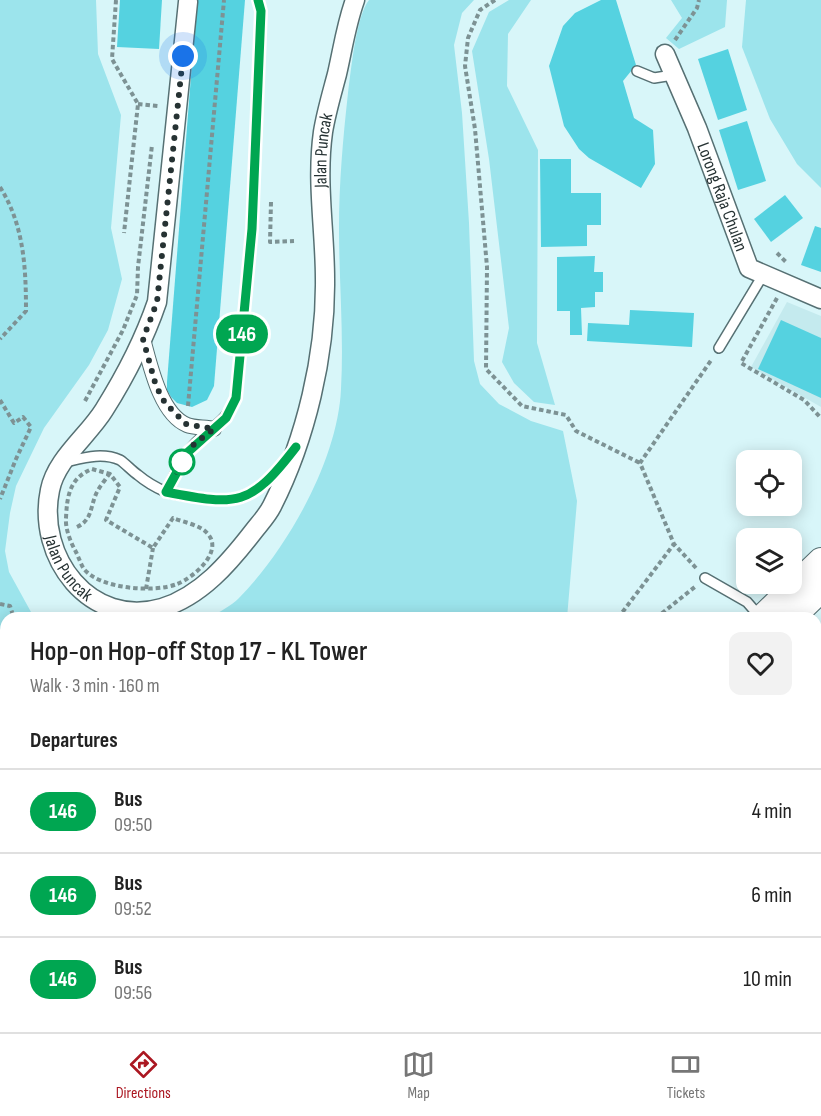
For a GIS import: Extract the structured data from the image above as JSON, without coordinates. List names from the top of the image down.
{
  "streets": {
    "street": ["Jalan Puncak", "Lorong Raja Chulan"]
  },
  "lines": ["bus line 146"],
  "page": {
    "on_map": "146",
    "heading": [
      ["Hop-on Hop-off Stop 17 - KL Tower", "Walk · 3 min · 160 m"],
      "Departures"
    ],
    "list": [
      {
        "mark": "146",
        "name": "Bus",
        "note": "09:50",
        "value": "4 min"
      },
      {
        "mark": "146",
        "name": "Bus",
        "note": "09:52",
        "value": "6 min"
      },
      {
        "mark": "146",
        "name": "Bus",
        "note": "09:56",
        "value": "10 min"
      }
    ],
    "tabs": ["Directions", "Map", "Tickets"]
  }
}
